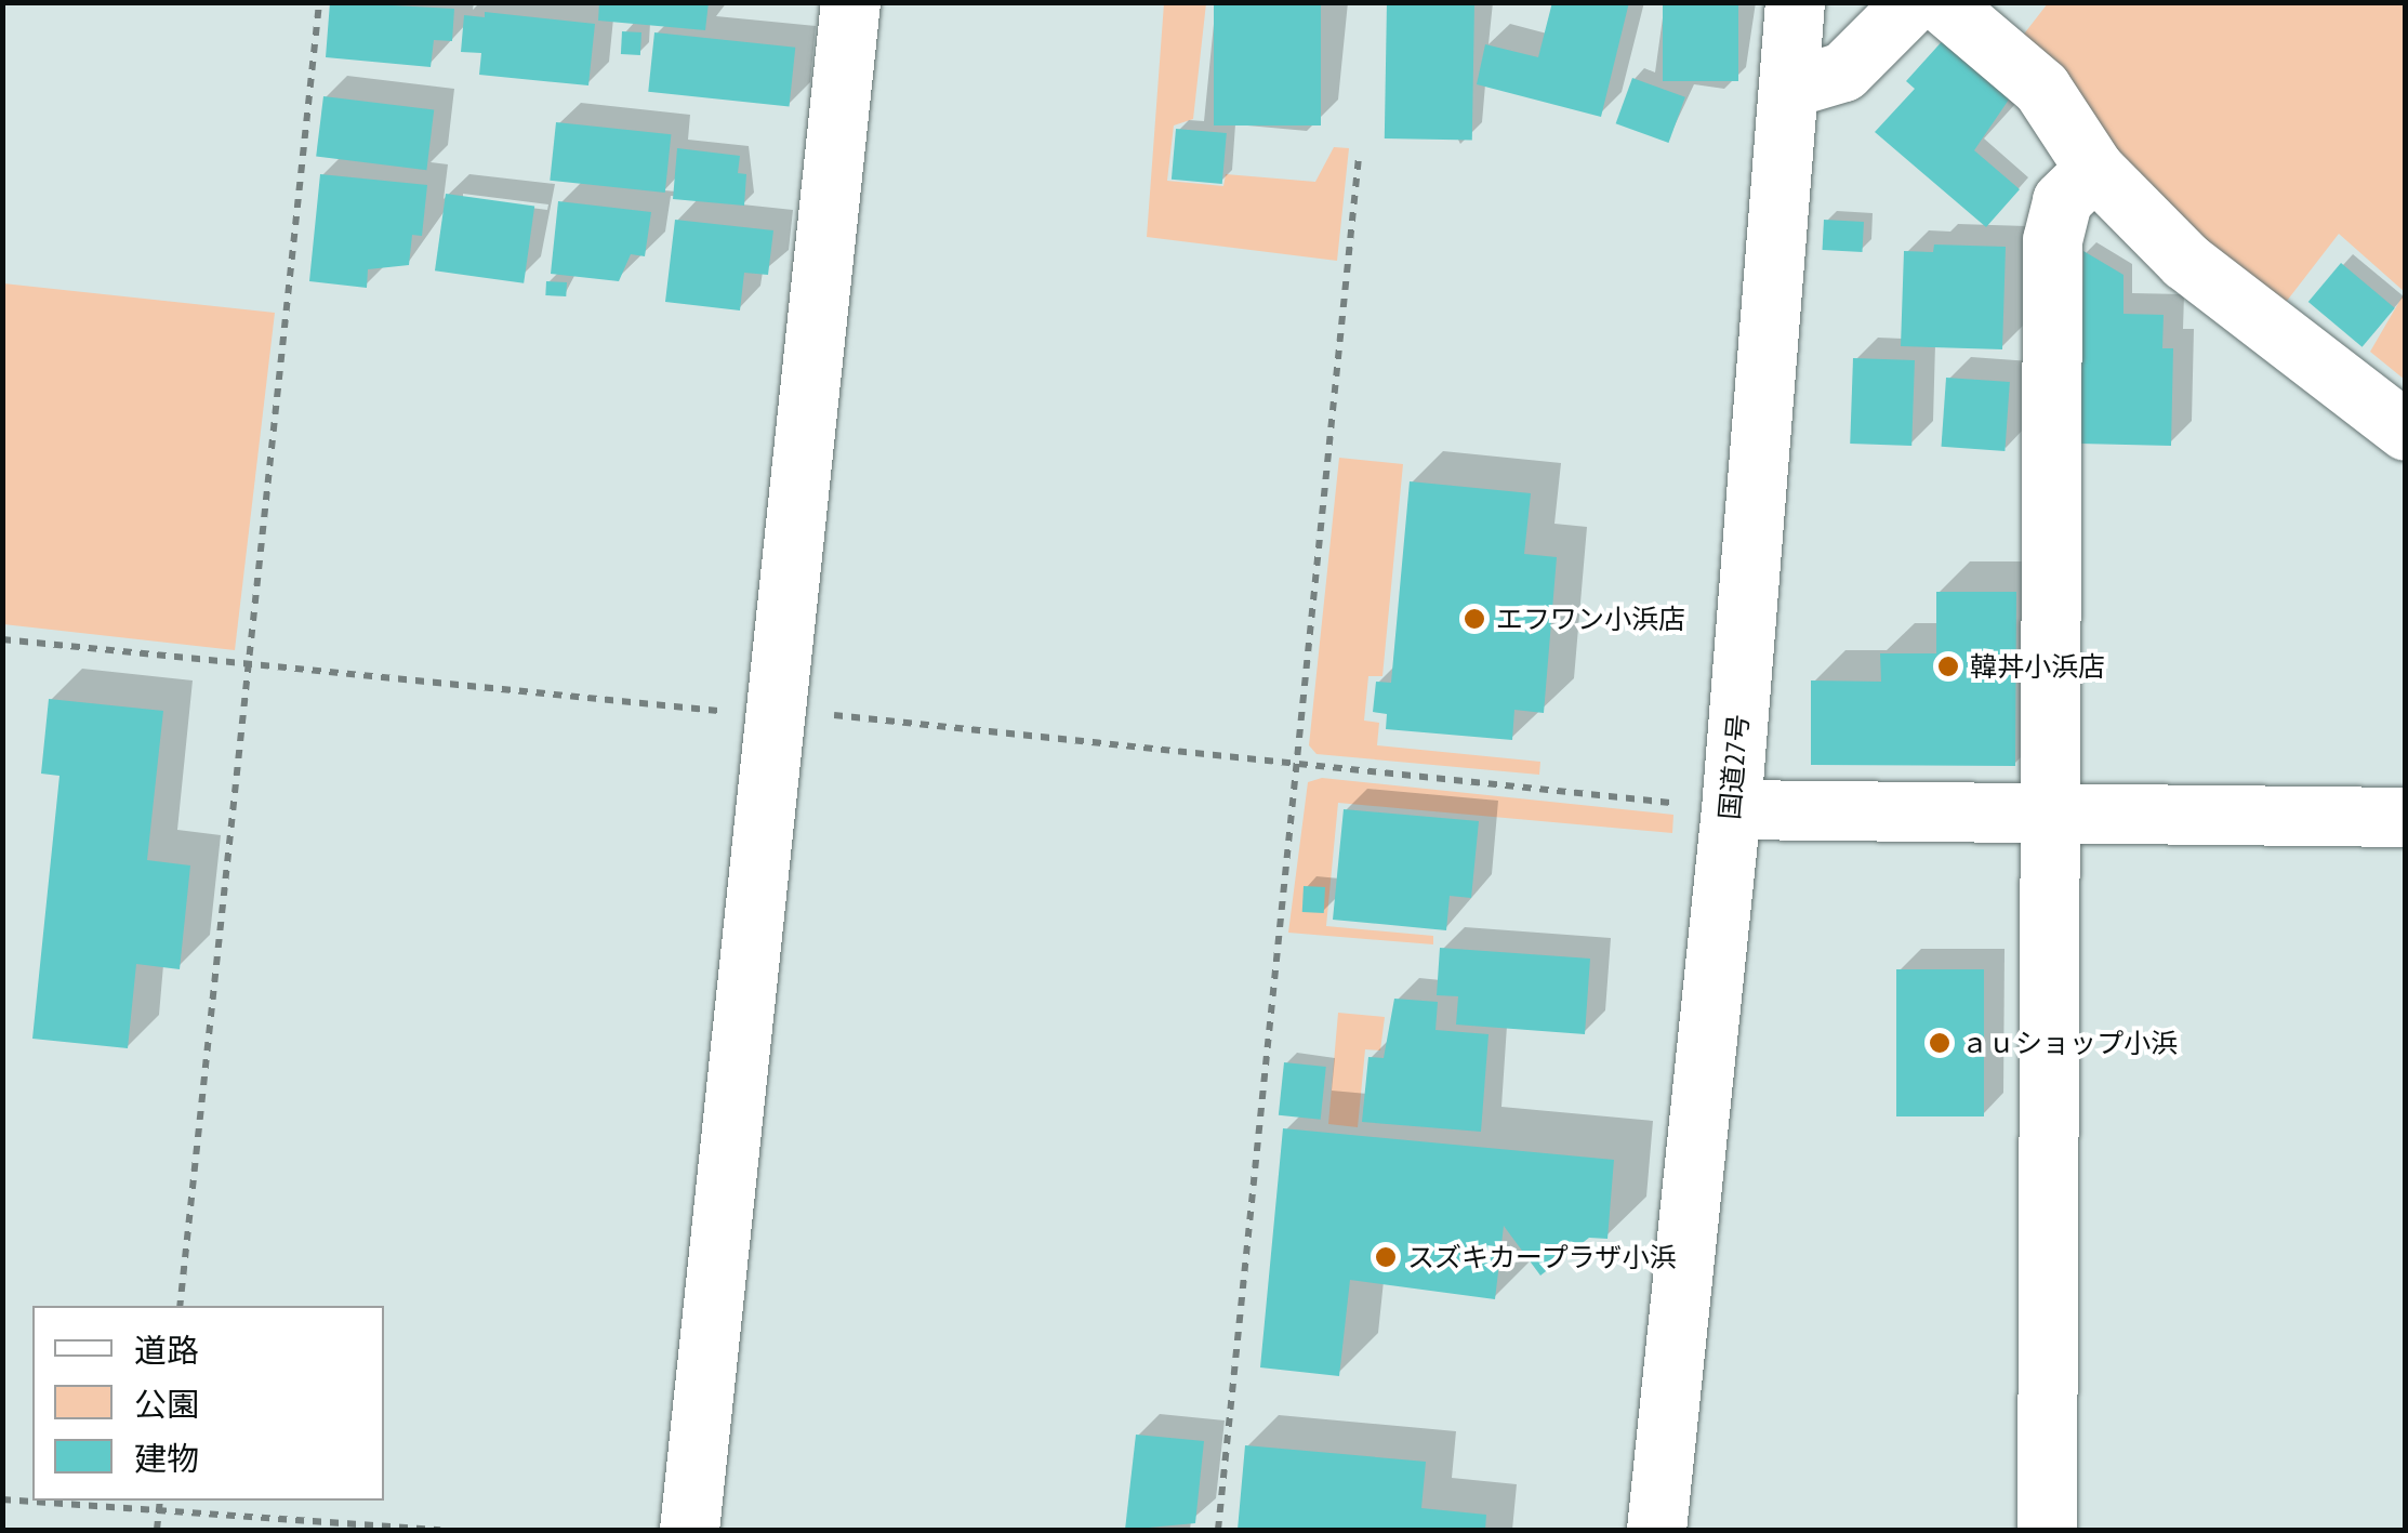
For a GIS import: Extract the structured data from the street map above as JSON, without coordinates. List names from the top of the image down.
{
  "streets": {
    "main road": ["国道27号"]
  },
  "places": [
    "エフワン小浜店",
    "韓丼小浜店",
    "ａｕショップ小浜",
    "スズキカープラザ小浜"
  ],
  "legend": ["道路", "公園", "建物"]
}
